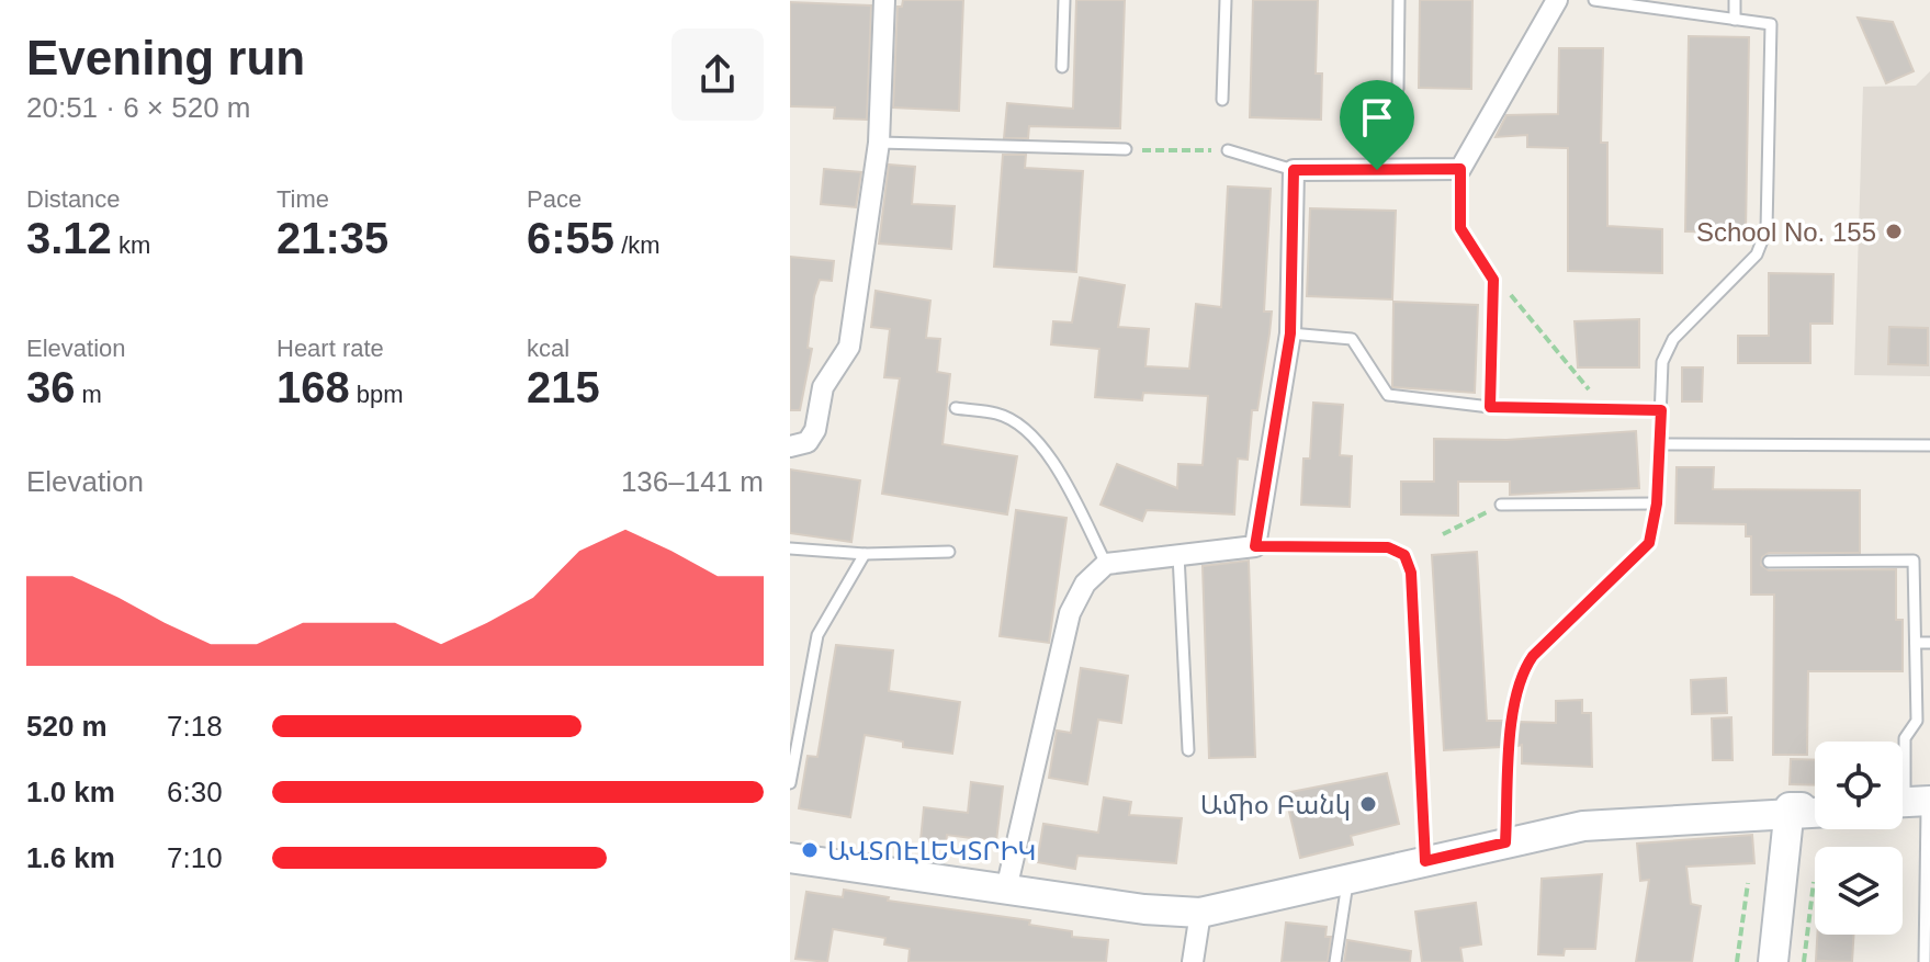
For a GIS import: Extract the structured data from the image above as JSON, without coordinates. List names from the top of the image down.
{
  "places": ["School No. 155", "Ամիօ Բանկ", "ԱՎՏՈԷԼԵԿՏՐԻԿ"],
  "page": {
    "heading": ["Evening run", "20:51 · 6 × 520 m"],
    "stats": [
      ["Distance", "3.12 km"],
      ["Time", "21:35"],
      ["Pace", "6:55 /km"],
      ["Elevation", "36 m"],
      ["Heart rate", "168 bpm"],
      ["kcal", "215"]
    ],
    "chart": ["Elevation", "136–141 m"],
    "list": [
      {
        "name": "520 m",
        "note": "7:18"
      },
      {
        "name": "1.0 km",
        "note": "6:30"
      },
      {
        "name": "1.6 km",
        "note": "7:10"
      }
    ]
  }
}
